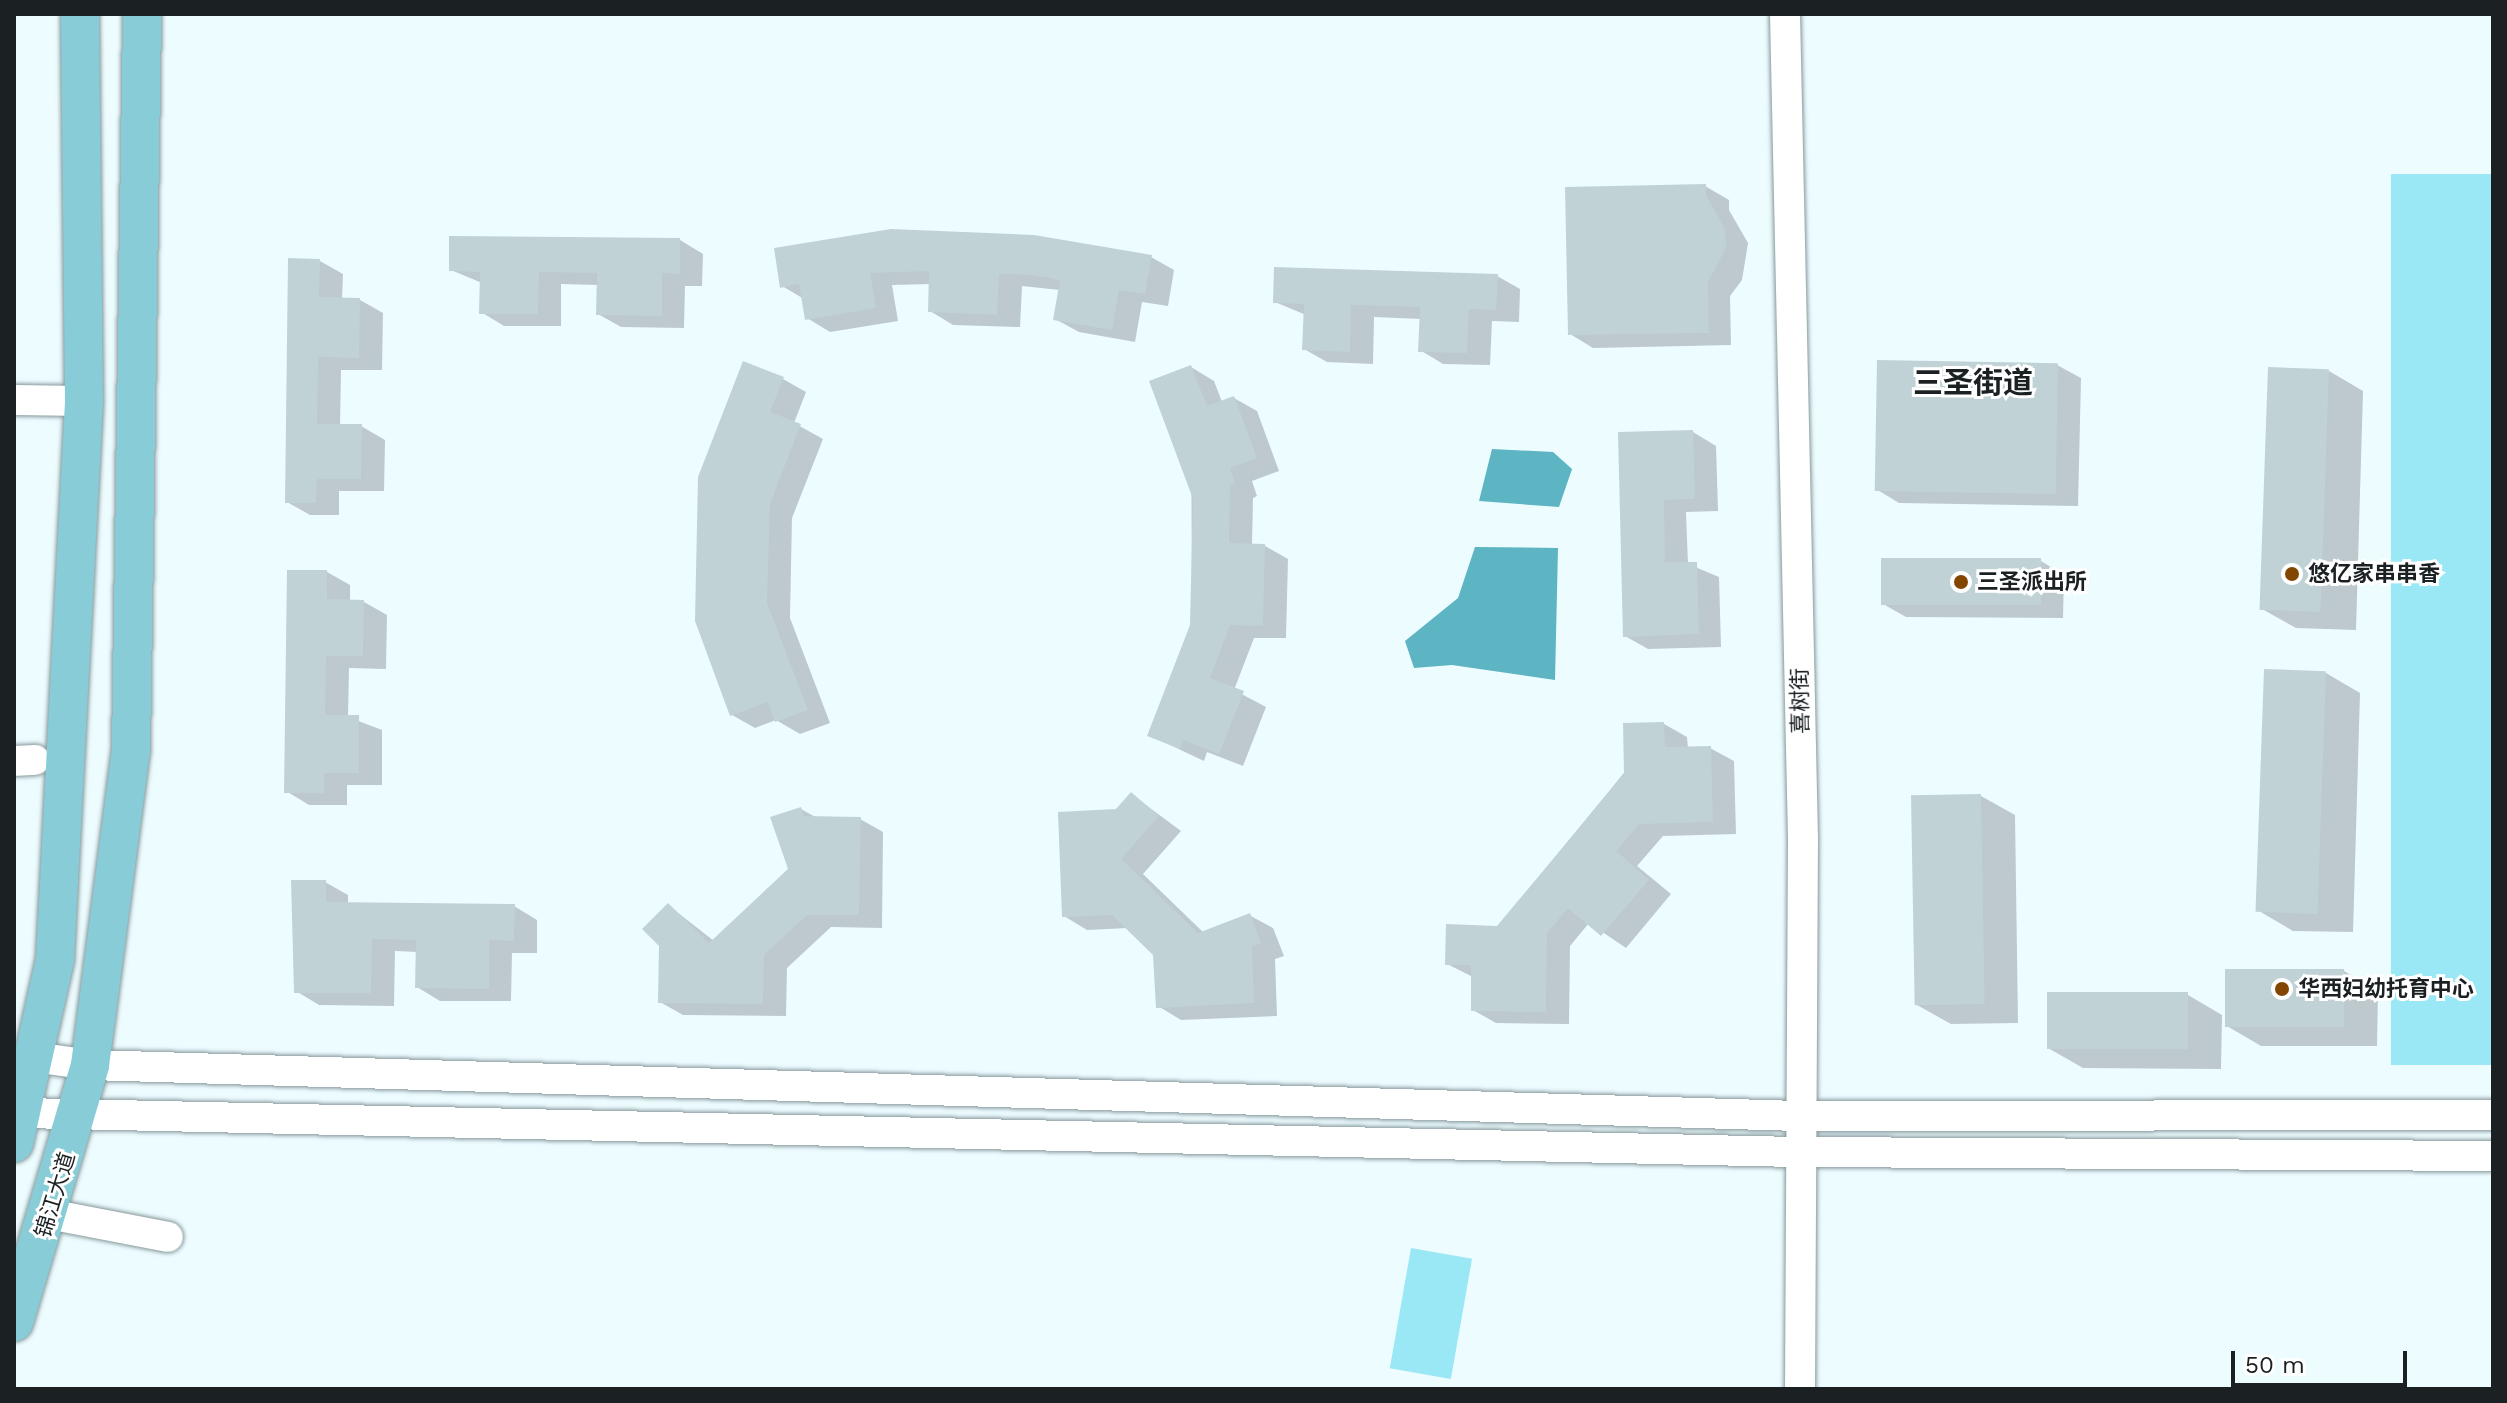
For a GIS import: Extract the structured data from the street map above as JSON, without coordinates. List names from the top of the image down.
{
  "streets": {
    "main road": ["锦江大道"],
    "street": ["喜树街"]
  },
  "districts": ["三圣街道"],
  "places": ["悠亿家串串香", "三圣派出所", "华西妇幼托育中心"],
  "scale_bar": "50 m"
}
